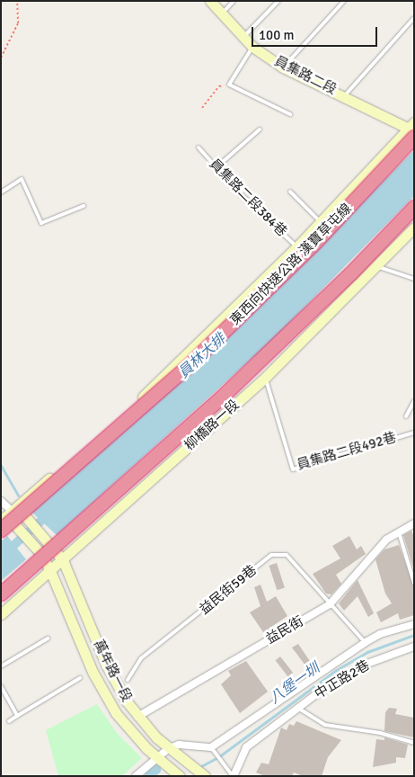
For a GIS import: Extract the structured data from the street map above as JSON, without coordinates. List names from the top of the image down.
{
  "streets": {
    "highway": ["東西向快速公路 漢寶草屯線"],
    "main road": ["員集路二段", "柳橋路一段", "萬年路一段"],
    "street": ["益民街", "中正路2巷"],
    "lane": ["員集路二段384巷", "員集路二段492巷", "益民街59巷"]
  },
  "crossings": [
    ["員集路二段", "東西向快速公路 漢寶草屯線"],
    ["柳橋路一段", "員集路二段492巷"],
    ["柳橋路一段", "萬年路一段"],
    ["益民街59巷", "益民街"],
    ["益民街", "萬年路一段"]
  ],
  "water": ["員林大排", "八堡一圳"],
  "scale_bar": "100 m"
}
